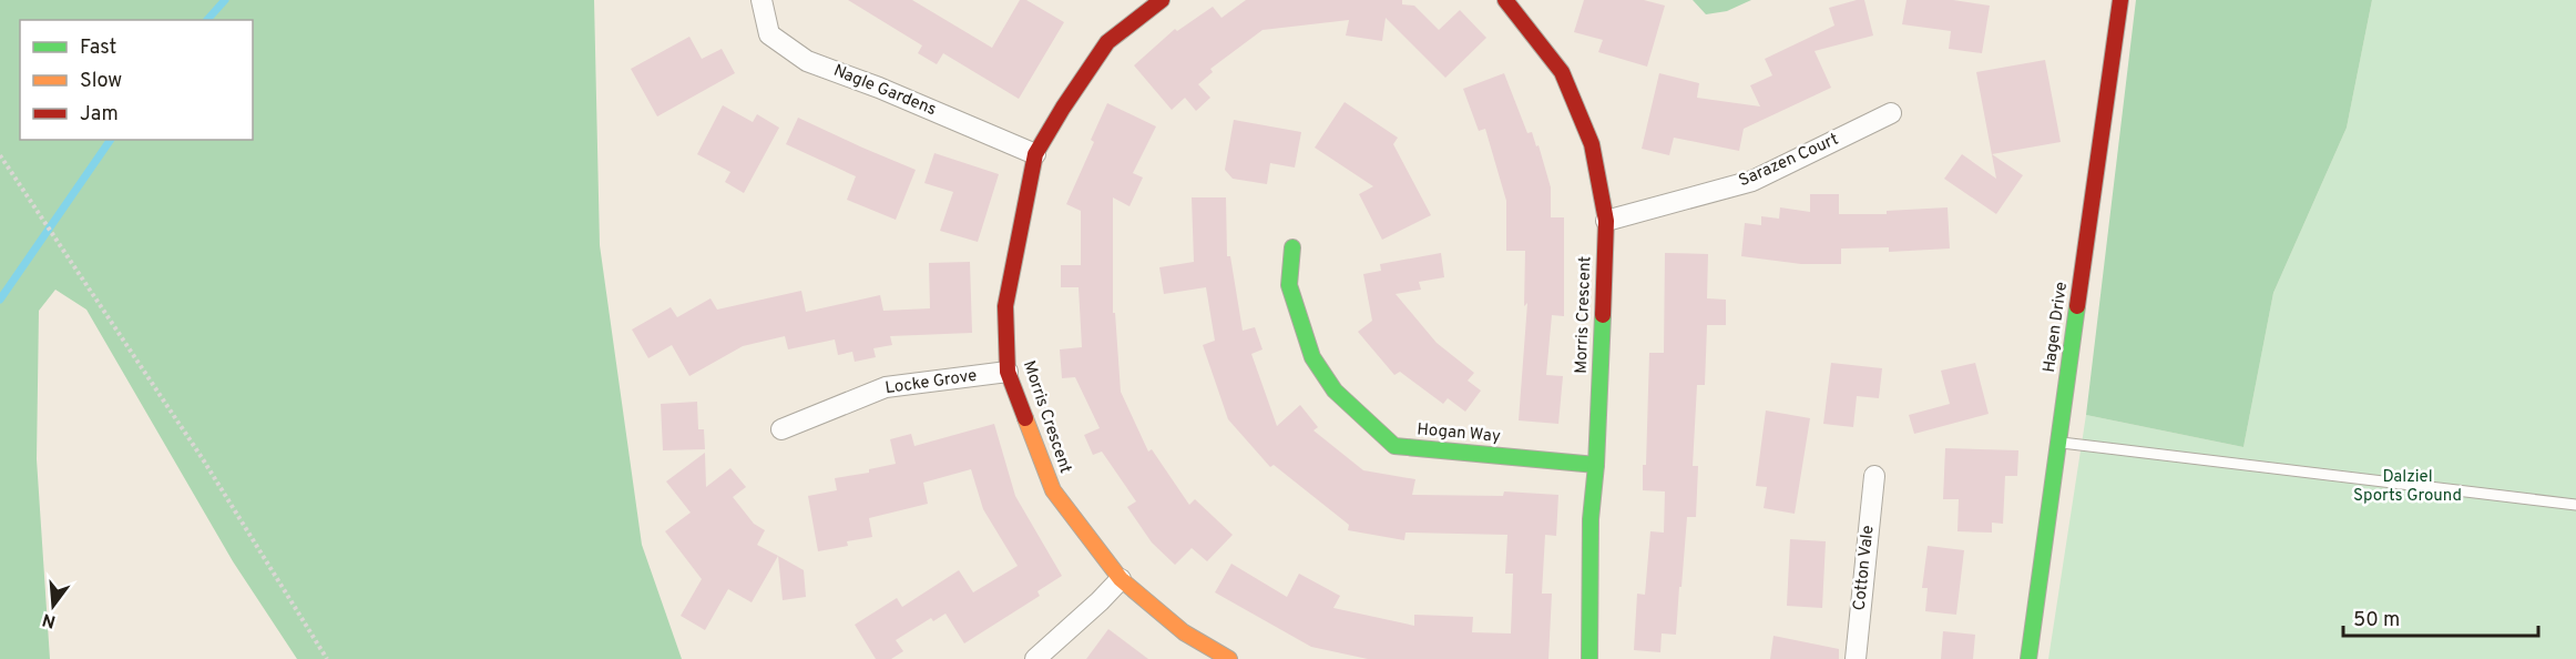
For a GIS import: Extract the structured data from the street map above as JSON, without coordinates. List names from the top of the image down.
{
  "streets": {
    "street": [
      "Nagle Gardens",
      "Sarazen Court",
      "Morris Crescent",
      "Hagen Drive",
      "Locke Grove",
      "Hogan Way",
      "Cotton Vale"
    ]
  },
  "crossings": [
    ["Nagle Gardens", "Morris Crescent"],
    ["Sarazen Court", "Morris Crescent"],
    ["Morris Crescent", "Locke Grove"],
    ["Morris Crescent", "Hogan Way"]
  ],
  "parks": ["Dalziel Sports Ground"],
  "legend": ["Fast", "Slow", "Jam"],
  "scale_bar": "50 m",
  "north": "bottom"
}
